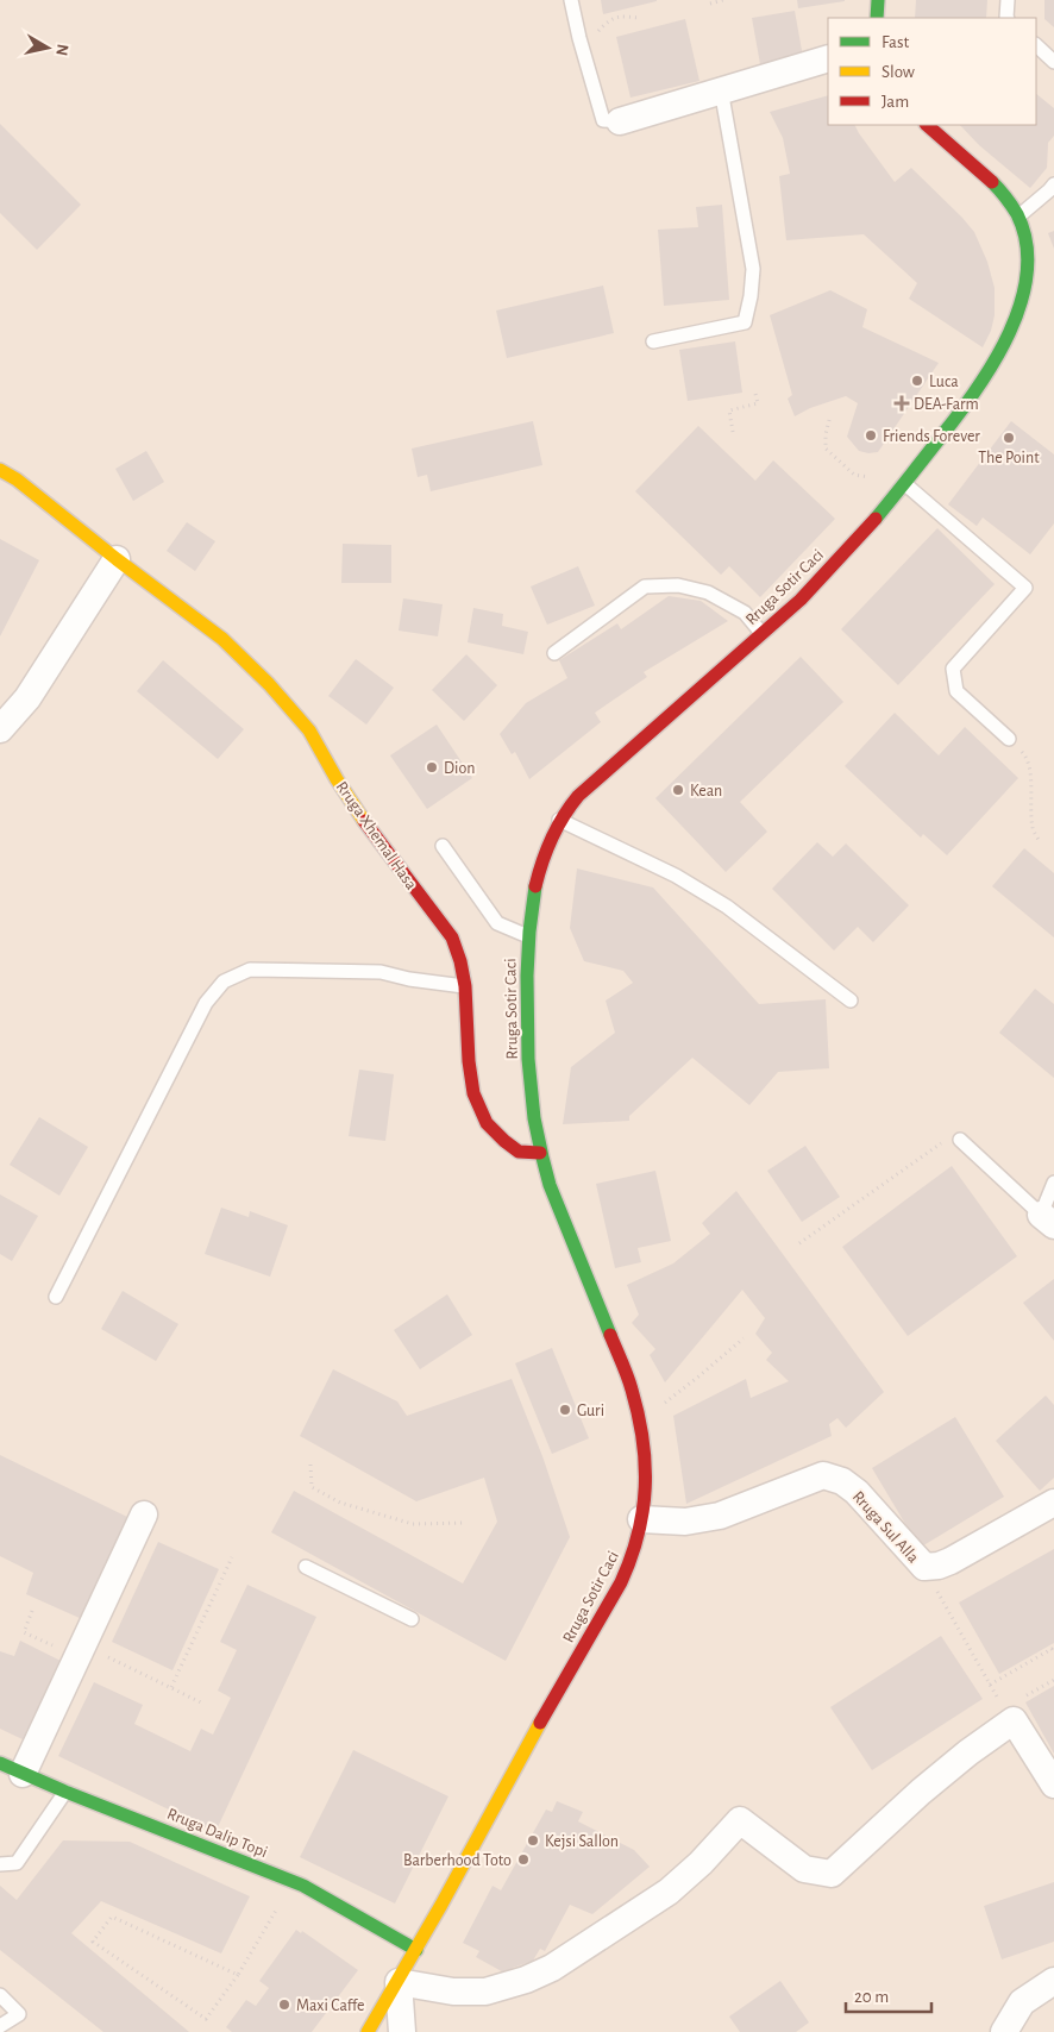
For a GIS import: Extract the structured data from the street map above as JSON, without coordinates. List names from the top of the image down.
{
  "streets": {
    "main road": ["Rruga Sotir Caci", "Rruga Xhemal Hasa", "Rruga Dalip Topi"],
    "street": ["Rruga Sul Alla"]
  },
  "crossings": [
    ["Rruga Sotir Caci", "Rruga Xhemal Hasa"],
    ["Rruga Sotir Caci", "Rruga Sul Alla"],
    ["Rruga Sotir Caci", "Rruga Dalip Topi"]
  ],
  "places": {
    "other": [
      "Luca",
      "Friends Forever",
      "The Point",
      "Dion",
      "Kean",
      "Guri",
      "Kejsi Sallon",
      "Barberhood Toto",
      "Maxi Caffe"
    ],
    "health": ["DEA-Farm"]
  },
  "legend": ["Fast", "Slow", "Jam"],
  "scale_bar": "20 m",
  "north": "right"
}
